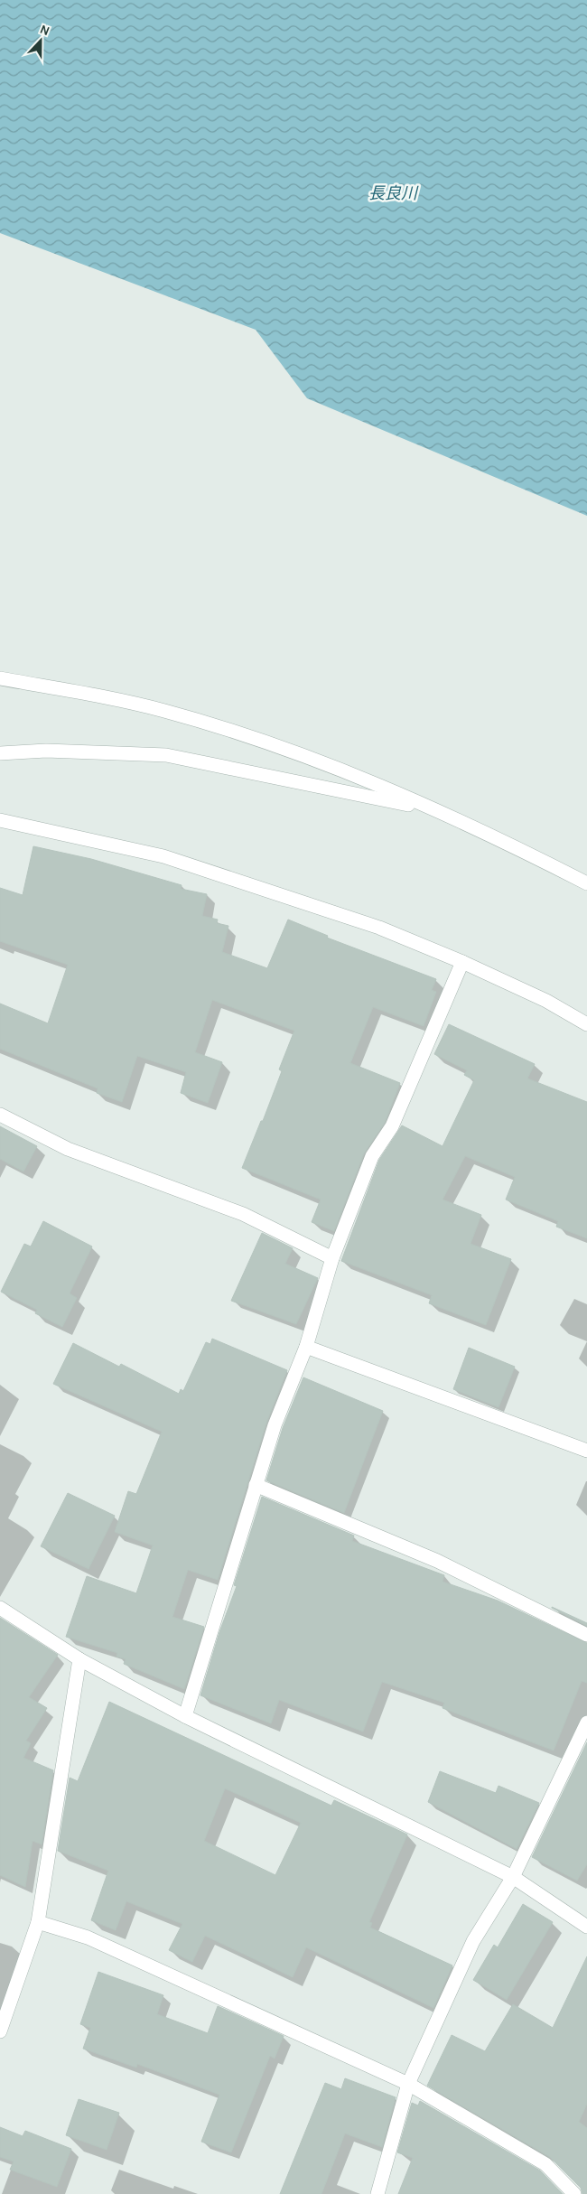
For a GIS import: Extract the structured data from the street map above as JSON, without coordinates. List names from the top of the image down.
{
  "water": ["長良川"],
  "north": "top"
}
